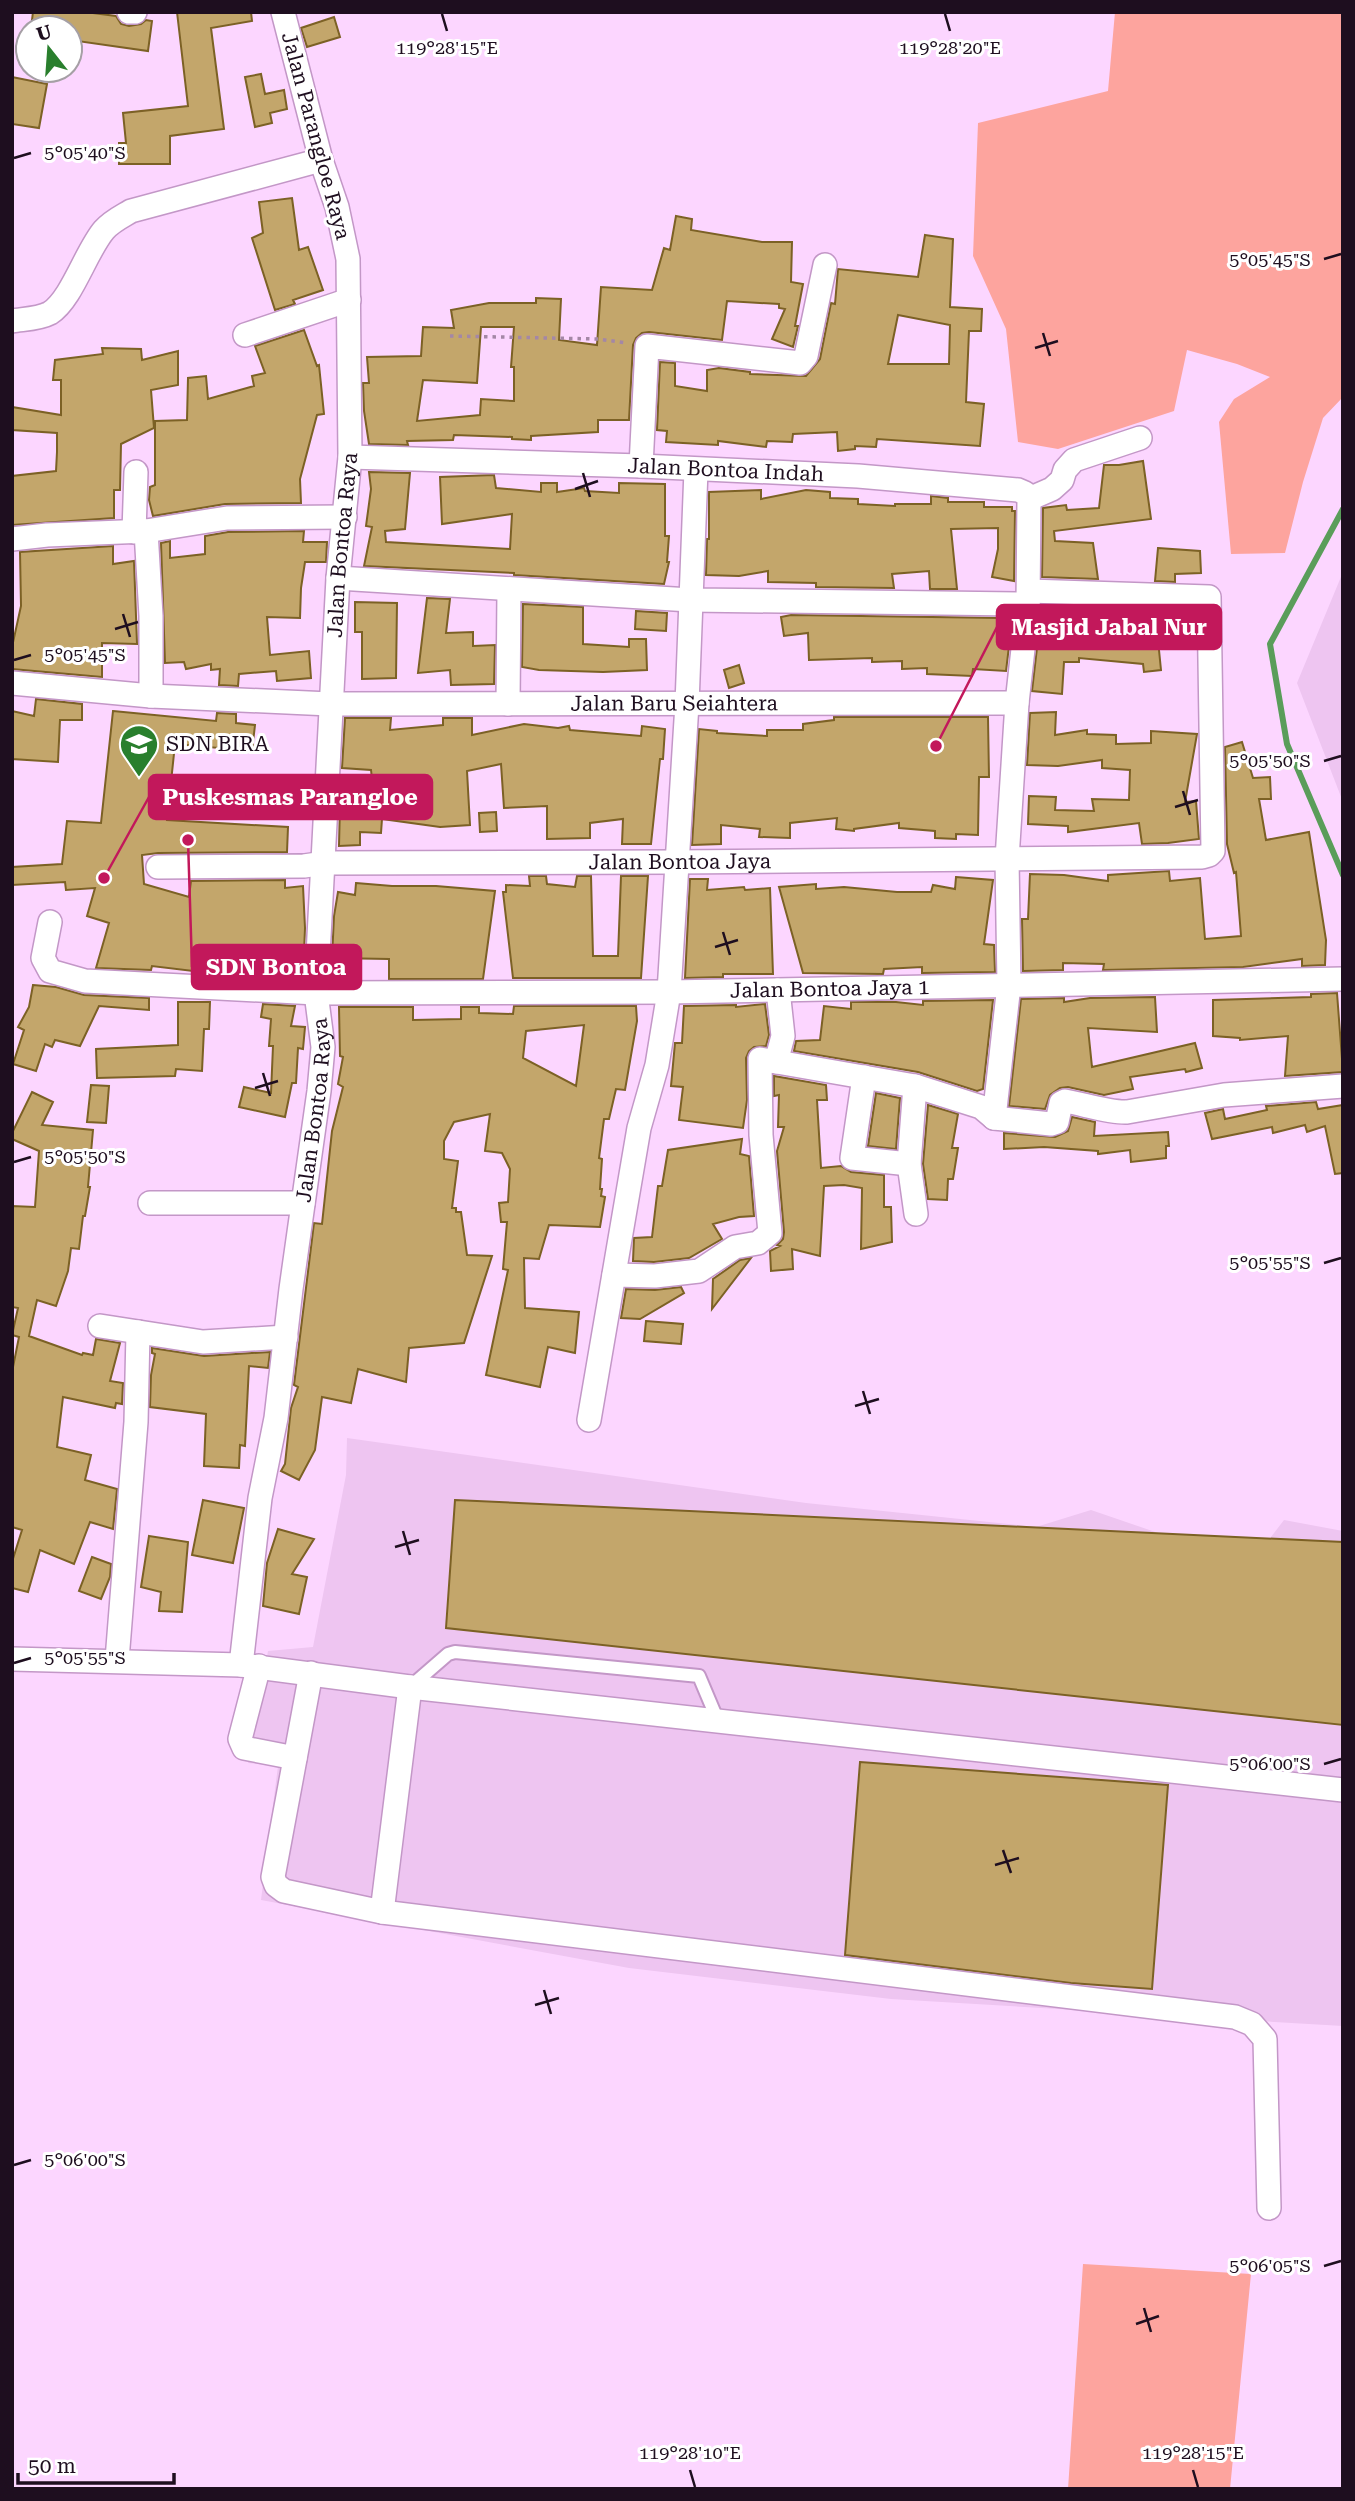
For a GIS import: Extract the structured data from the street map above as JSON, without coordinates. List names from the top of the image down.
{
  "streets": {
    "street": [
      "Jalan Parangloe Raya",
      "Jalan Bontoa Indah",
      "Jalan Bontoa Raya",
      "Jalan Baru Seiahtera",
      "Jalan Bontoa Jaya",
      "Jalan Bontoa Jaya 1"
    ]
  },
  "crossings": [
    ["Jalan Parangloe Raya", "Jalan Bontoa Raya"],
    ["Jalan Bontoa Indah", "Jalan Bontoa Raya"],
    ["Jalan Bontoa Raya", "Jalan Baru Seiahtera"],
    ["Jalan Bontoa Raya", "Jalan Bontoa Jaya"],
    ["Jalan Bontoa Raya", "Jalan Bontoa Jaya 1"]
  ],
  "places": {
    "other": ["Masjid Jabal Nur", "SDN Bontoa", "Puskesmas Parangloe"],
    "school or university": ["SDN BIRA"]
  },
  "scale_bar": "50 m",
  "north": "top",
  "coordinates": [
    "119°28'15\"E",
    "119°28'20\"E",
    "5°05'40\"S",
    "5°05'45\"S",
    "5°05'50\"S",
    "5°05'55\"S",
    "5°06'00\"S",
    "5°06'05\"S",
    "119°28'10\"E"
  ]
}
